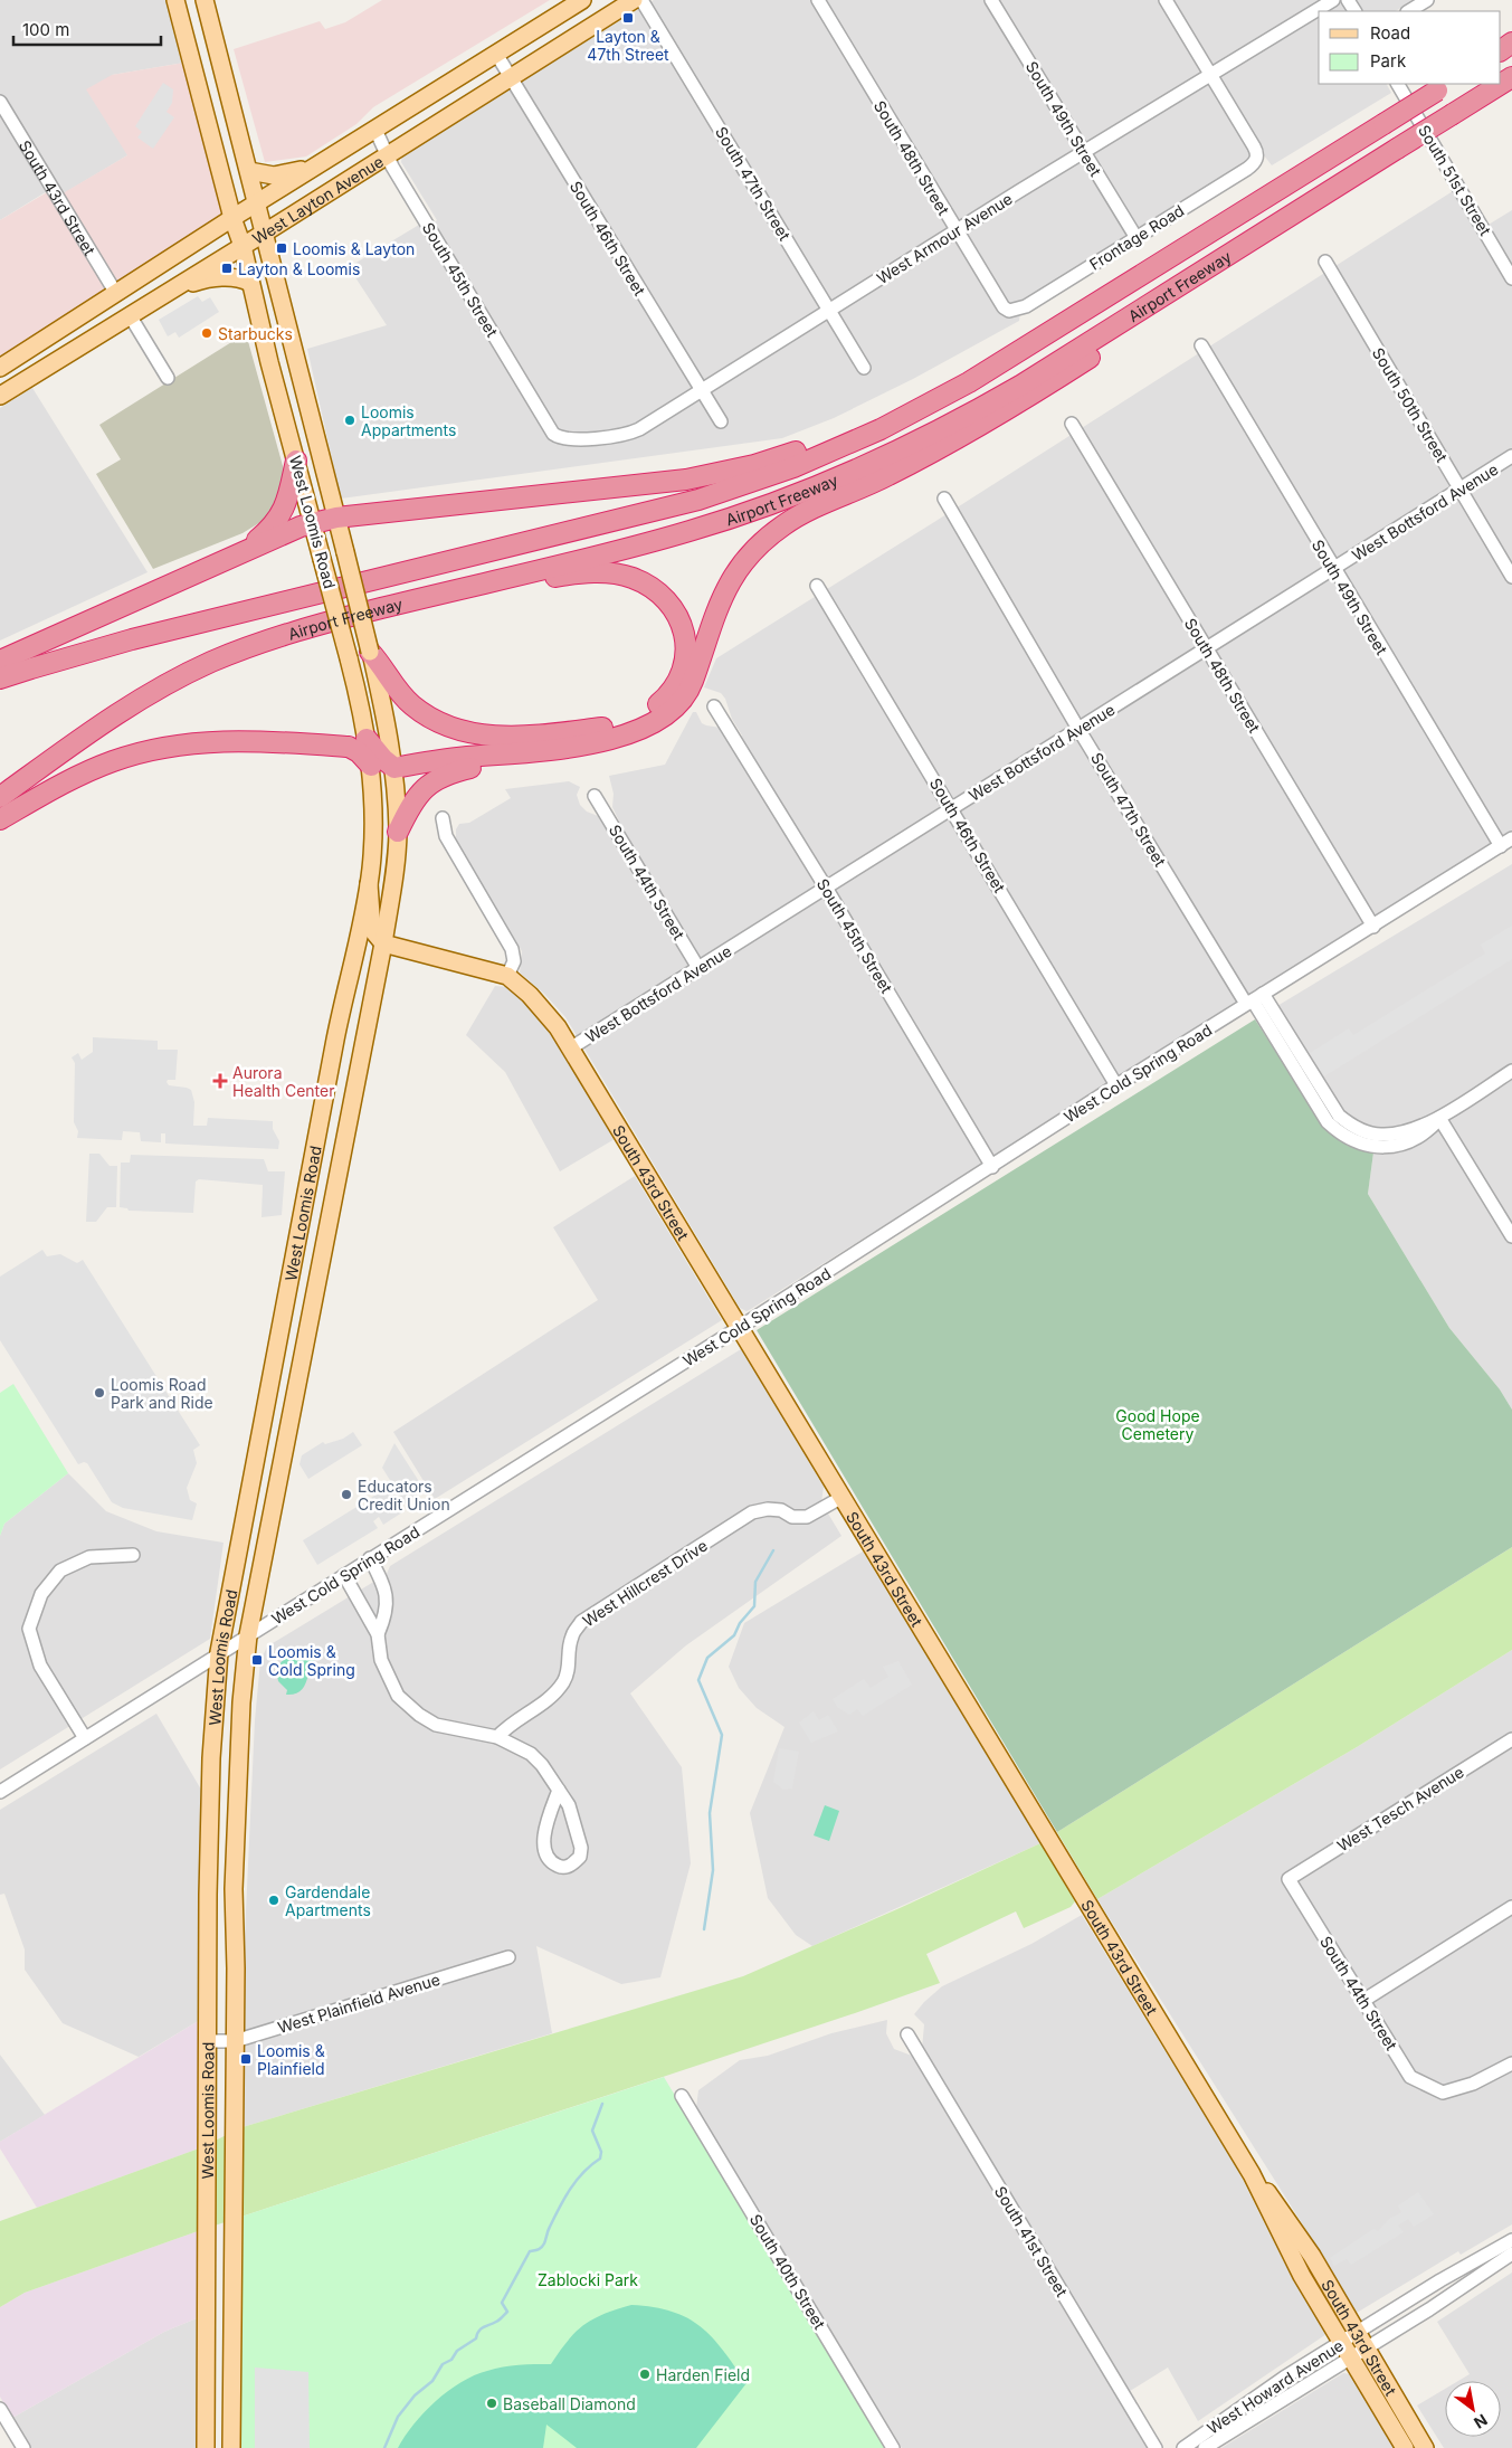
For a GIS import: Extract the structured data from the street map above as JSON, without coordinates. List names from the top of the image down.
{
  "streets": {
    "highway": ["Airport Freeway"],
    "main road": ["South 43rd Street", "West Layton Avenue", "West Loomis Road"],
    "street": [
      "South 49th Street",
      "South 48th Street",
      "South 51st Street",
      "South 47th Street",
      "Frontage Road",
      "South 46th Street",
      "West Armour Avenue",
      "South 45th Street",
      "South 50th Street",
      "West Bottsford Avenue",
      "South 44th Street",
      "West Cold Spring Road",
      "West Hillcrest Drive",
      "West Tesch Avenue",
      "West Plainfield Avenue",
      "South 41st Street",
      "South 40th Street",
      "West Howard Avenue"
    ]
  },
  "crossings": [
    ["South 49th Street", "Frontage Road"],
    ["South 49th Street", "West Armour Avenue"],
    ["South 49th Street", "West Bottsford Avenue"],
    ["South 49th Street", "West Cold Spring Road"],
    ["South 48th Street", "Frontage Road"],
    ["South 48th Street", "West Armour Avenue"],
    ["South 48th Street", "West Bottsford Avenue"],
    ["South 48th Street", "West Cold Spring Road"],
    ["South 47th Street", "West Armour Avenue"],
    ["South 47th Street", "West Bottsford Avenue"],
    ["South 47th Street", "West Cold Spring Road"],
    ["South 43rd Street", "West Layton Avenue"],
    ["South 43rd Street", "West Bottsford Avenue"],
    ["South 43rd Street", "West Loomis Road"],
    ["South 43rd Street", "West Cold Spring Road"],
    ["South 43rd Street", "West Hillcrest Drive"],
    ["South 43rd Street", "West Howard Avenue"],
    ["West Layton Avenue", "South 46th Street"],
    ["West Layton Avenue", "South 45th Street"],
    ["West Layton Avenue", "West Loomis Road"],
    ["Frontage Road", "West Armour Avenue"],
    ["South 46th Street", "West Armour Avenue"],
    ["South 46th Street", "West Bottsford Avenue"],
    ["South 46th Street", "West Cold Spring Road"],
    ["West Armour Avenue", "South 45th Street"],
    ["South 45th Street", "West Bottsford Avenue"],
    ["South 45th Street", "West Cold Spring Road"],
    ["South 50th Street", "West Bottsford Avenue"],
    ["West Bottsford Avenue", "South 44th Street"],
    ["West Loomis Road", "West Cold Spring Road"],
    ["West Loomis Road", "West Plainfield Avenue"],
    ["South 44th Street", "West Tesch Avenue"]
  ],
  "parks": ["Good Hope Cemetery", "Zablocki Park"],
  "places": {
    "transit": [
      "Layton & 47th Street",
      "Loomis & Layton",
      "Layton & Loomis",
      "Loomis & Cold Spring",
      "Loomis & Plainfield"
    ],
    "other": [
      "Starbucks",
      "Loomis Appartments",
      "Loomis Road Park and Ride",
      "Educators Credit Union",
      "Gardendale Apartments",
      "Harden Field",
      "Baseball Diamond"
    ],
    "health": ["Aurora Health Center"]
  },
  "legend": ["Road", "Park"],
  "scale_bar": "100 m",
  "north": "bottom right"
}
